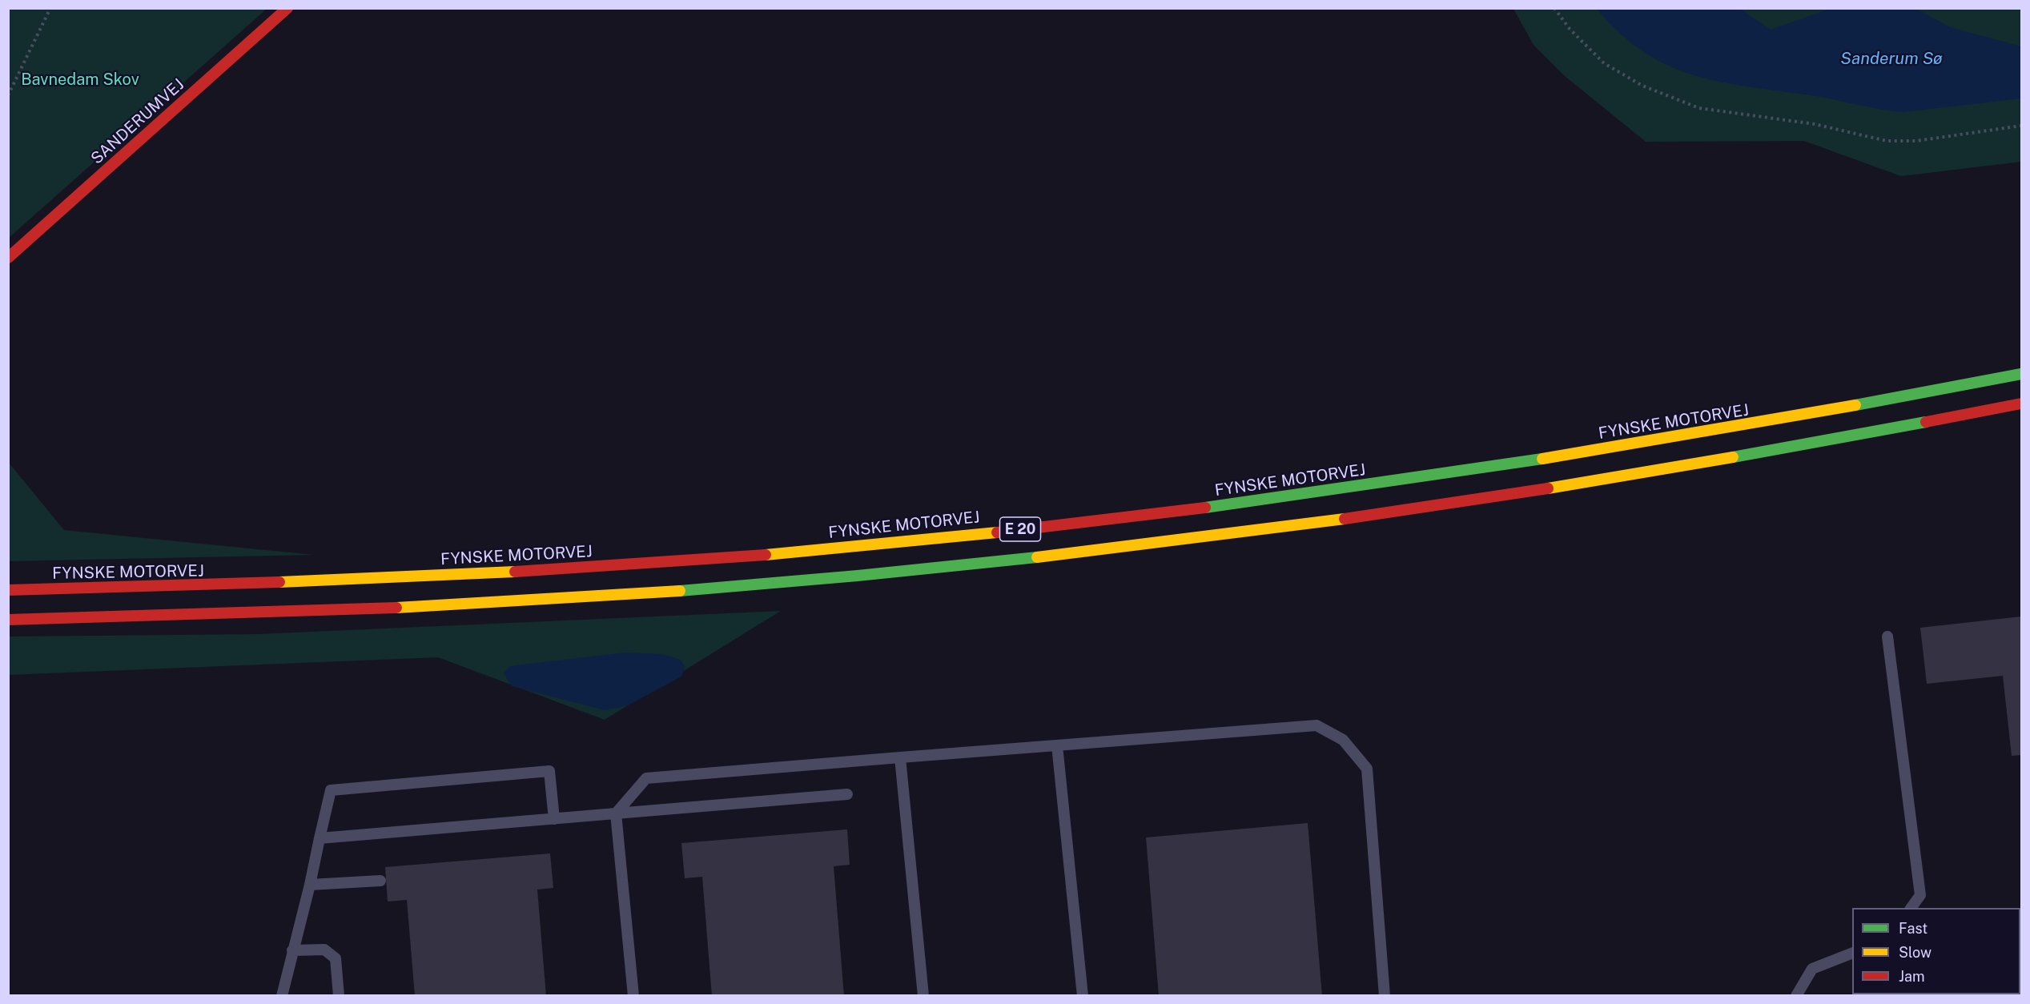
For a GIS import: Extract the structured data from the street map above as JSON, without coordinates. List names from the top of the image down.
{
  "streets": {
    "main road": ["SANDERUMVEJ", "FYNSKE MOTORVEJ", "E 20"]
  },
  "water": ["Sanderum Sø"],
  "parks": ["Bavnedam Skov"],
  "legend": ["Fast", "Slow", "Jam"]
}
